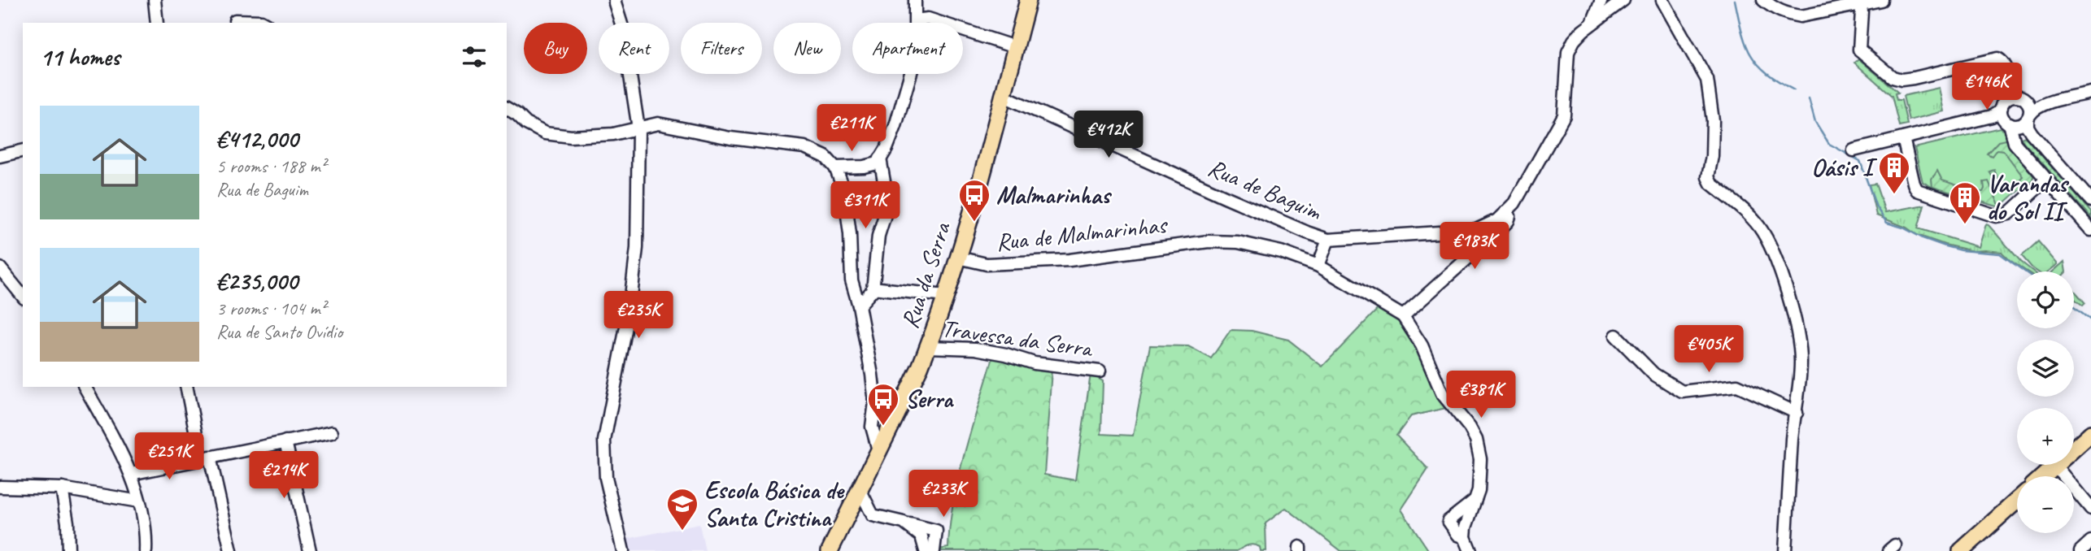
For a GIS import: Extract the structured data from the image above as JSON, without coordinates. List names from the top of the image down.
{
  "streets": {
    "main road": ["Rua da Serra"],
    "street": ["Rua de Baguim", "Rua de Malmarinhas", "Travessa da Serra"]
  },
  "crossings": [
    ["Rua de Baguim", "Rua da Serra"],
    ["Rua de Malmarinhas", "Rua da Serra"],
    ["Rua da Serra", "Travessa da Serra"]
  ],
  "places": {
    "building": ["Oásis I", "Varandas do Sol II"],
    "bus stop": ["Malmarinhas", "Serra"],
    "school or university": ["Escola Básica de Santa Cristina"]
  },
  "page": {
    "chip": [
      "Buy",
      "Rent",
      "Filters",
      "New",
      "Apartment"
    ],
    "heading": "11 homes",
    "price": [
      "€146K",
      "€211K",
      "€412K",
      "€311K",
      "€183K",
      "€235K",
      "€405K",
      "€381K",
      "€251K",
      "€214K",
      "€233K"
    ],
    "list": [
      {
        "name": "€412,000",
        "note": "5 rooms · 188 m² · Rua de Baguim"
      },
      {
        "name": "€235,000",
        "note": "3 rooms · 104 m² · Rua de Santo Ovídio"
      }
    ],
    "map_buttons": ["+", "−"]
  }
}
